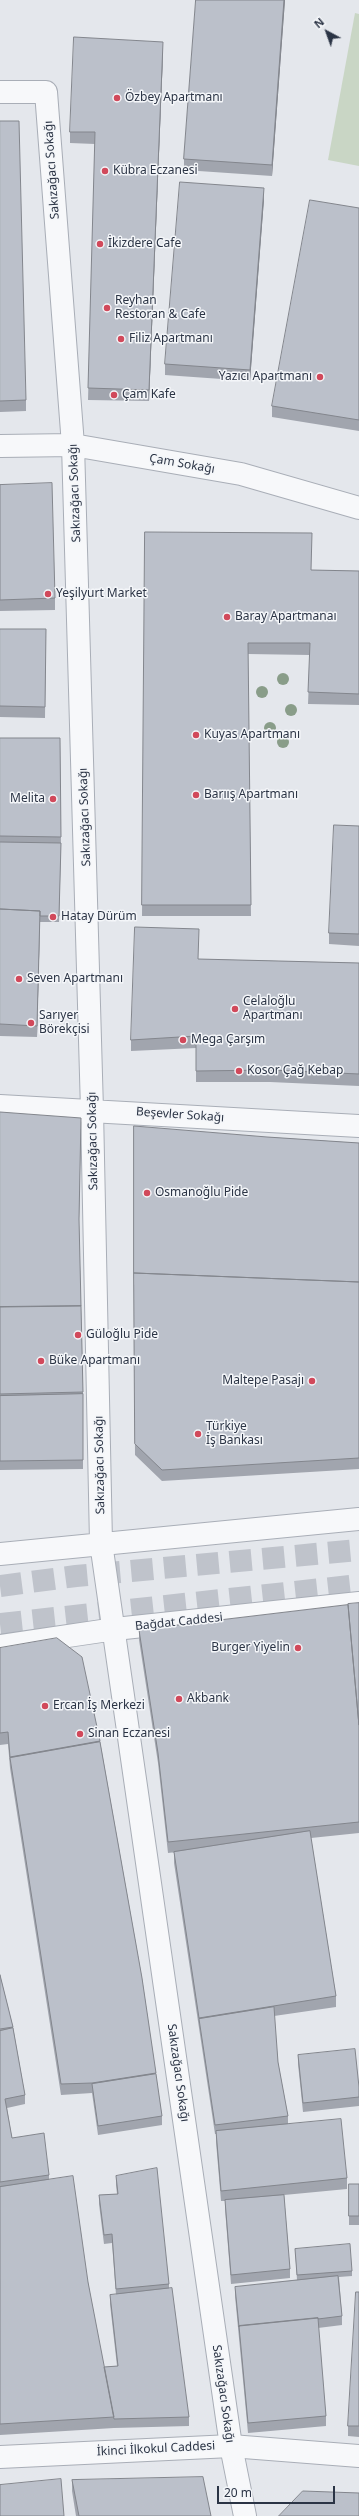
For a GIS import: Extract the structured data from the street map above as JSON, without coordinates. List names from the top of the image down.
{
  "streets": {
    "street": [
      "Sakızağacı Sokağı",
      "Çam Sokağı",
      "Beşevler Sokağı",
      "Bağdat Caddesi",
      "İkinci İlkokul Caddesi"
    ]
  },
  "crossings": [
    ["Sakızağacı Sokağı", "Çam Sokağı"],
    ["Sakızağacı Sokağı", "Beşevler Sokağı"],
    ["Sakızağacı Sokağı", "Bağdat Caddesi"],
    ["Sakızağacı Sokağı", "İkinci İlkokul Caddesi"]
  ],
  "places": [
    "Özbey Apartmanı",
    "Kübra Eczanesi",
    "İkizdere Cafe",
    "Reyhan Restoran & Cafe",
    "Filiz Apartmanı",
    "Yazıcı Apartmanı",
    "Çam Kafe",
    "Yeşilyurt Market",
    "Baray Apartmanaı",
    "Kuyas Apartmanı",
    "Barıış Apartmanı",
    "Melita",
    "Hatay Dürüm",
    "Seven Apartmanı",
    "Celaloğlu Apartmanı",
    "Sarıyer Börekçisi",
    "Mega Çarşım",
    "Kosor Çağ Kebap",
    "Osmanoğlu Pide",
    "Güloğlu Pide",
    "Büke Apartmanı",
    "Maltepe Pasajı",
    "Türkiye İş Bankası",
    "Burger Yiyelin",
    "Akbank",
    "Ercan İş Merkezi",
    "Sinan Eczanesi"
  ],
  "scale_bar": "20 m",
  "north": "top left"
}
